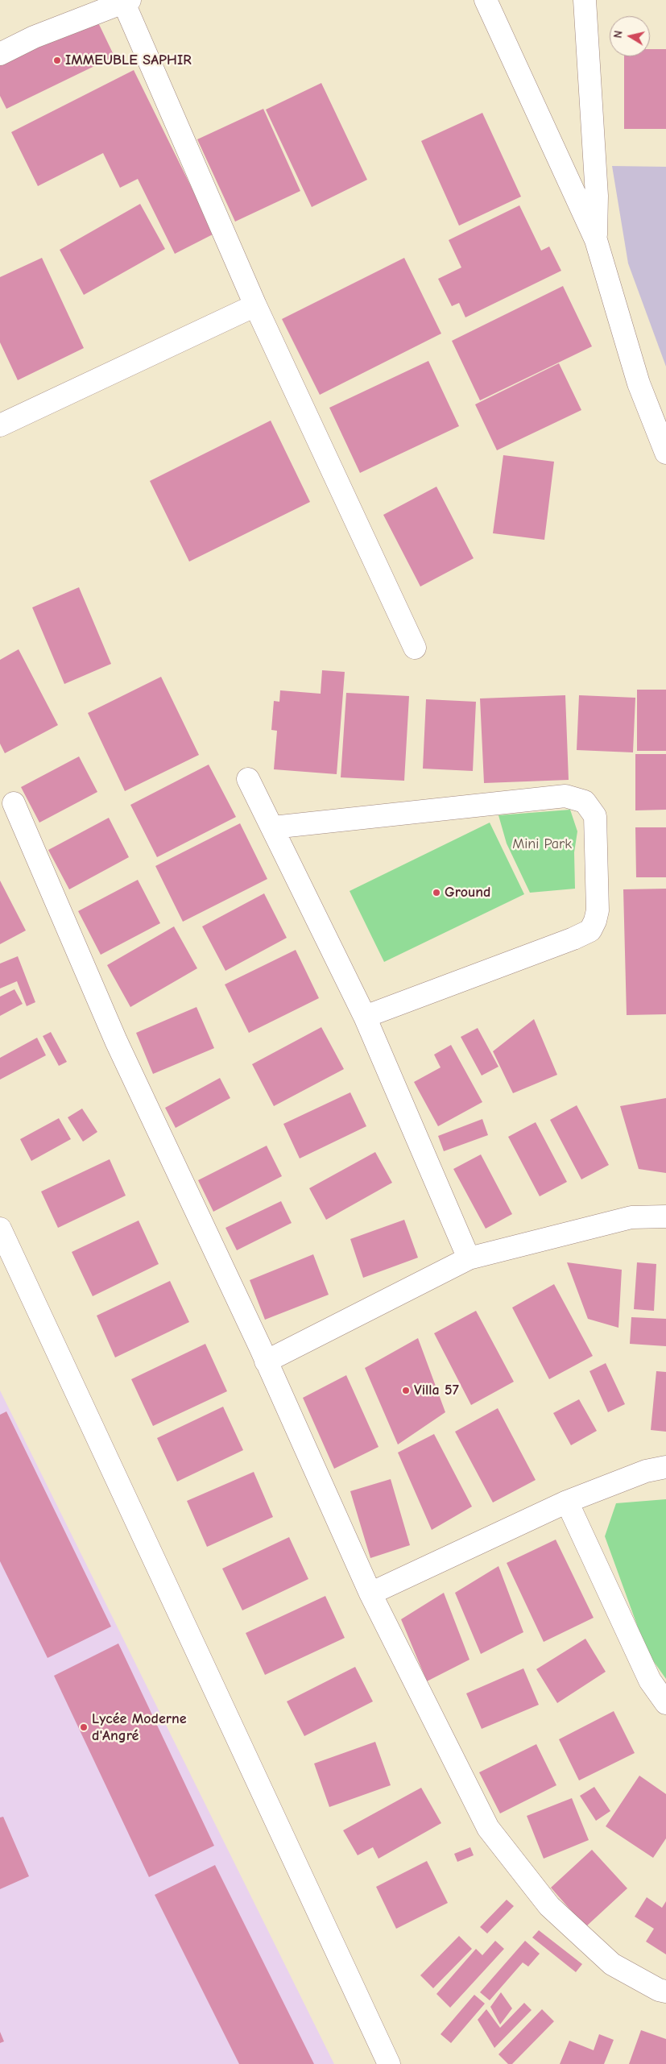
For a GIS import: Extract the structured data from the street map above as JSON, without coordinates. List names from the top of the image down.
{
  "parks": ["Mini Park"],
  "places": [
    "IMMEUBLE SAPHIR",
    "Ground",
    "Villa 57",
    "Lycée Moderne d'Angré"
  ],
  "north": "left"
}
